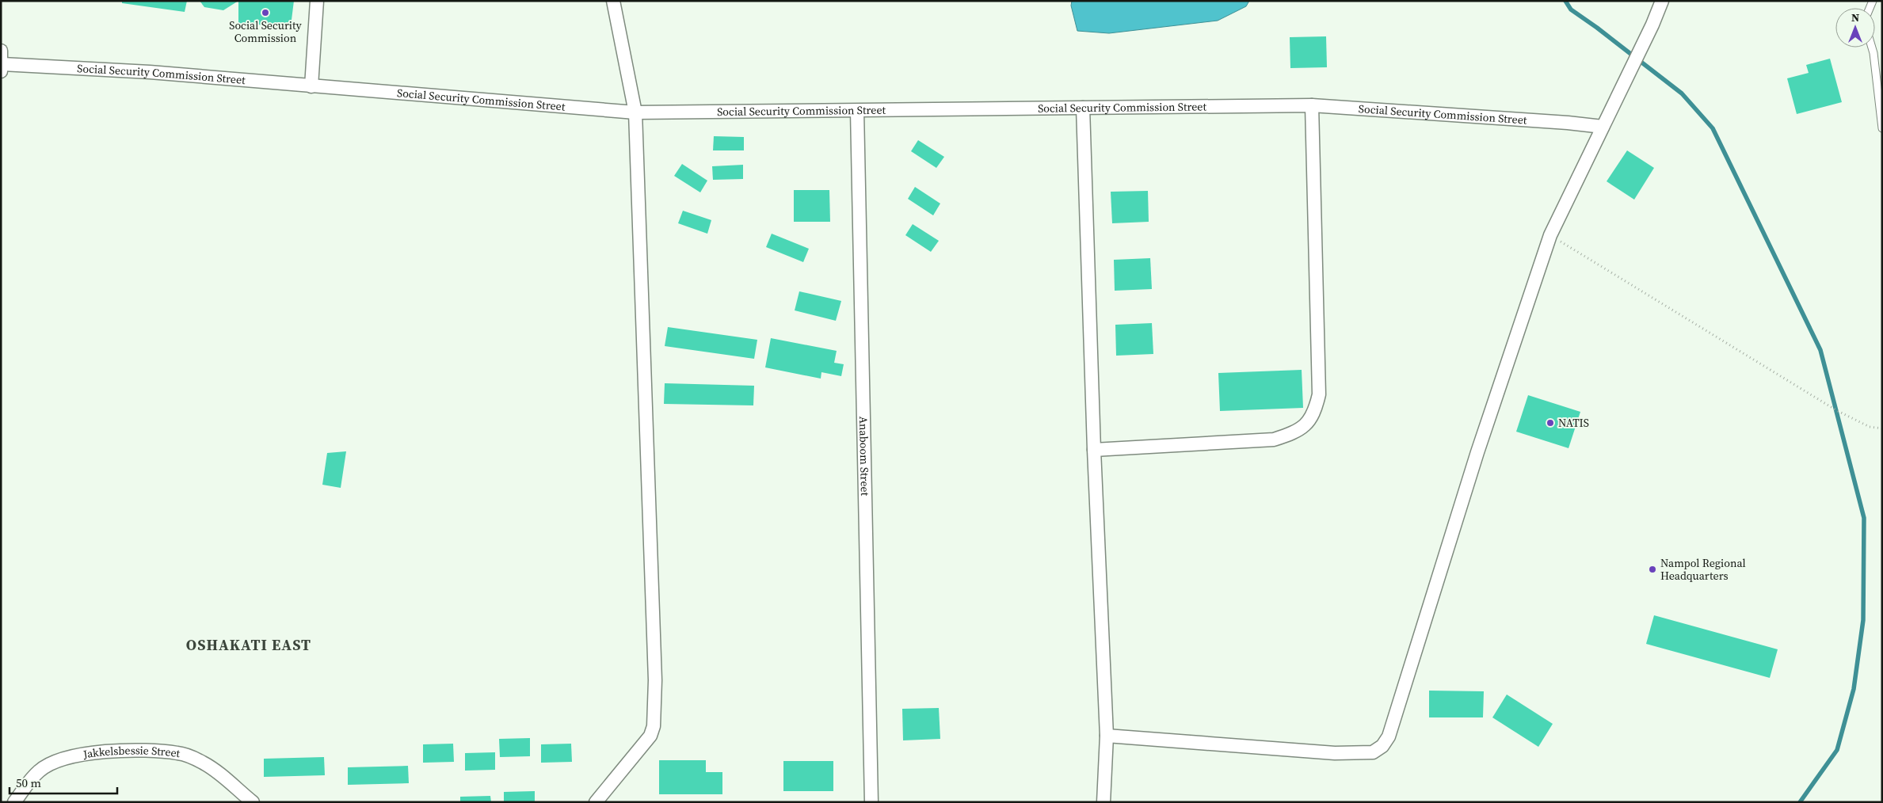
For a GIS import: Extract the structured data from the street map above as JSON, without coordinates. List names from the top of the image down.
{
  "streets": {
    "street": ["Social Security Commission Street", "Anaboom Street", "Jakkelsbessie Street"]
  },
  "crossings": [
    ["Social Security Commission Street", "Anaboom Street"]
  ],
  "districts": ["OSHAKATI EAST"],
  "places": ["Social Security Commission", "NATIS", "Nampol Regional Headquarters"],
  "scale_bar": "50 m",
  "north": "top"
}
